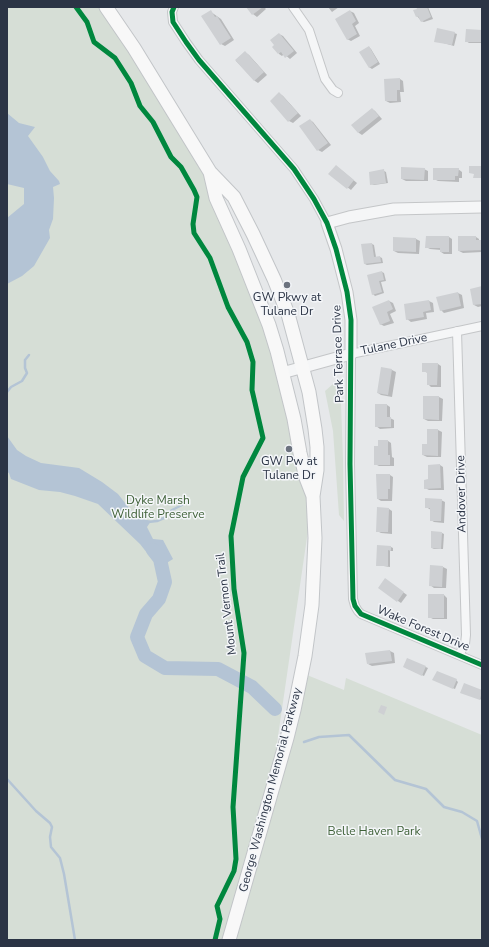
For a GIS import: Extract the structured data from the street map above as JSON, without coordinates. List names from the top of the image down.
{
  "streets": {
    "main road": ["George Washington Memorial Parkway"],
    "street": [
      "Tulane Drive",
      "Park Terrace Drive",
      "Andover Drive",
      "Wake Forest Drive"
    ],
    "cycle path": ["Mount Vernon Trail"]
  },
  "crossings": [
    ["Tulane Drive", "Park Terrace Drive"],
    ["Tulane Drive", "Andover Drive"],
    ["Tulane Drive", "George Washington Memorial Parkway"],
    ["Park Terrace Drive", "Wake Forest Drive"],
    ["Andover Drive", "Wake Forest Drive"]
  ],
  "parks": ["Dyke Marsh Wildlife Preserve", "Belle Haven Park"],
  "places": ["GW Pkwy at Tulane Dr", "GW Pw at Tulane Dr"]
}
